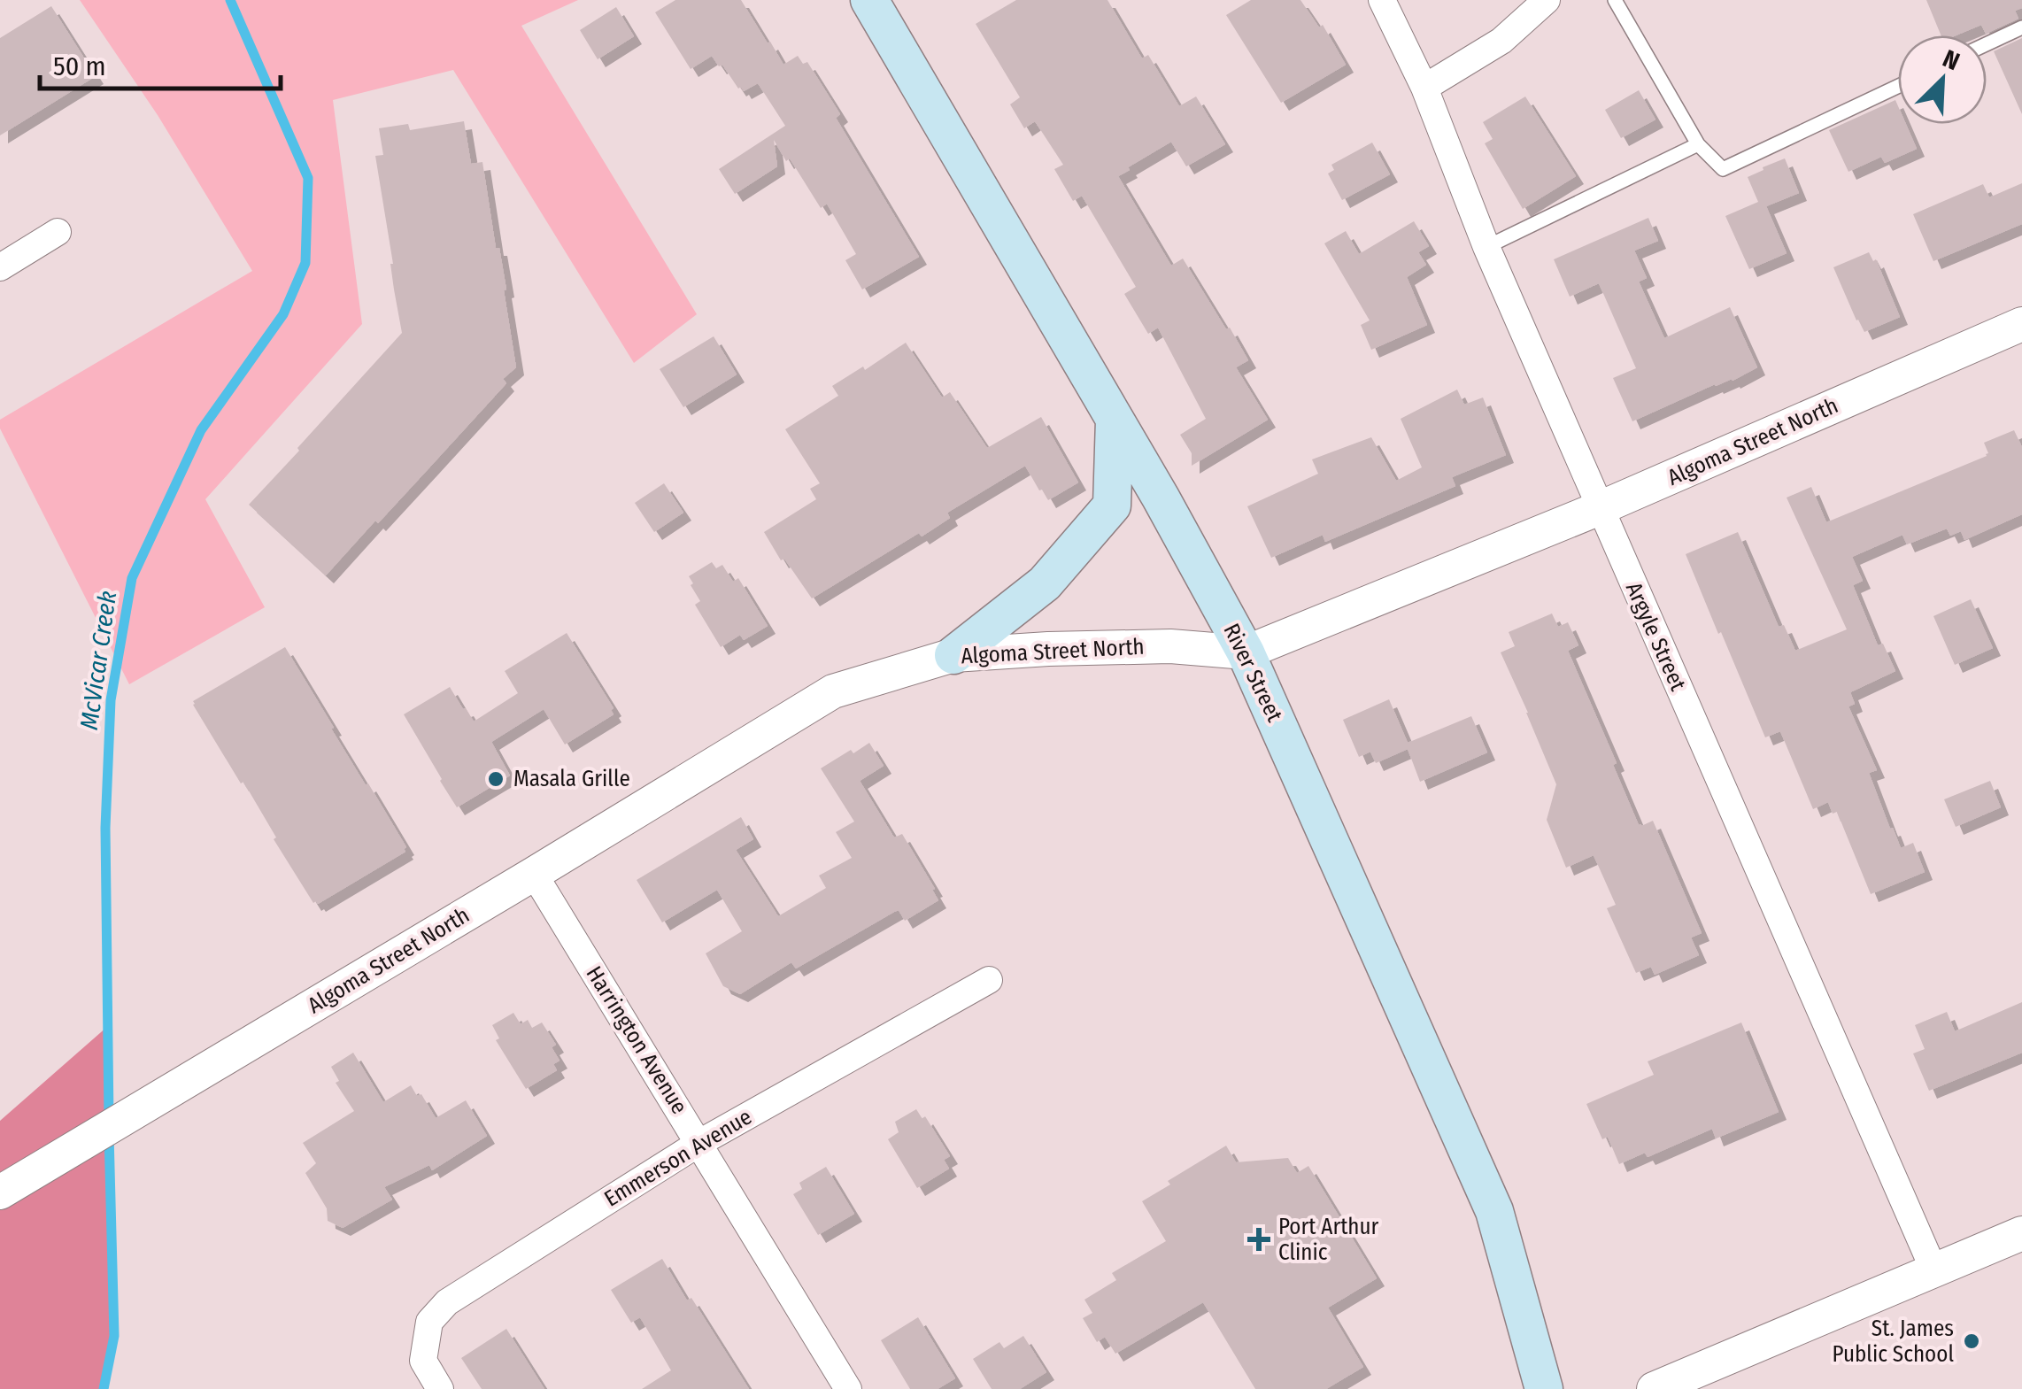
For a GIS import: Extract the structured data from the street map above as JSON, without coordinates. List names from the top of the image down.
{
  "streets": {
    "main road": ["River Street"],
    "street": [
      "Algoma Street North",
      "Argyle Street",
      "Harrington Avenue",
      "Emmerson Avenue"
    ]
  },
  "crossings": [
    ["Algoma Street North", "Argyle Street"],
    ["Algoma Street North", "River Street"],
    ["Algoma Street North", "Harrington Avenue"],
    ["Harrington Avenue", "Emmerson Avenue"]
  ],
  "water": ["McVicar Creek"],
  "places": {
    "other": ["Masala Grille", "St. James Public School"],
    "health": ["Port Arthur Clinic"]
  },
  "scale_bar": "50 m",
  "north": "top right"
}
